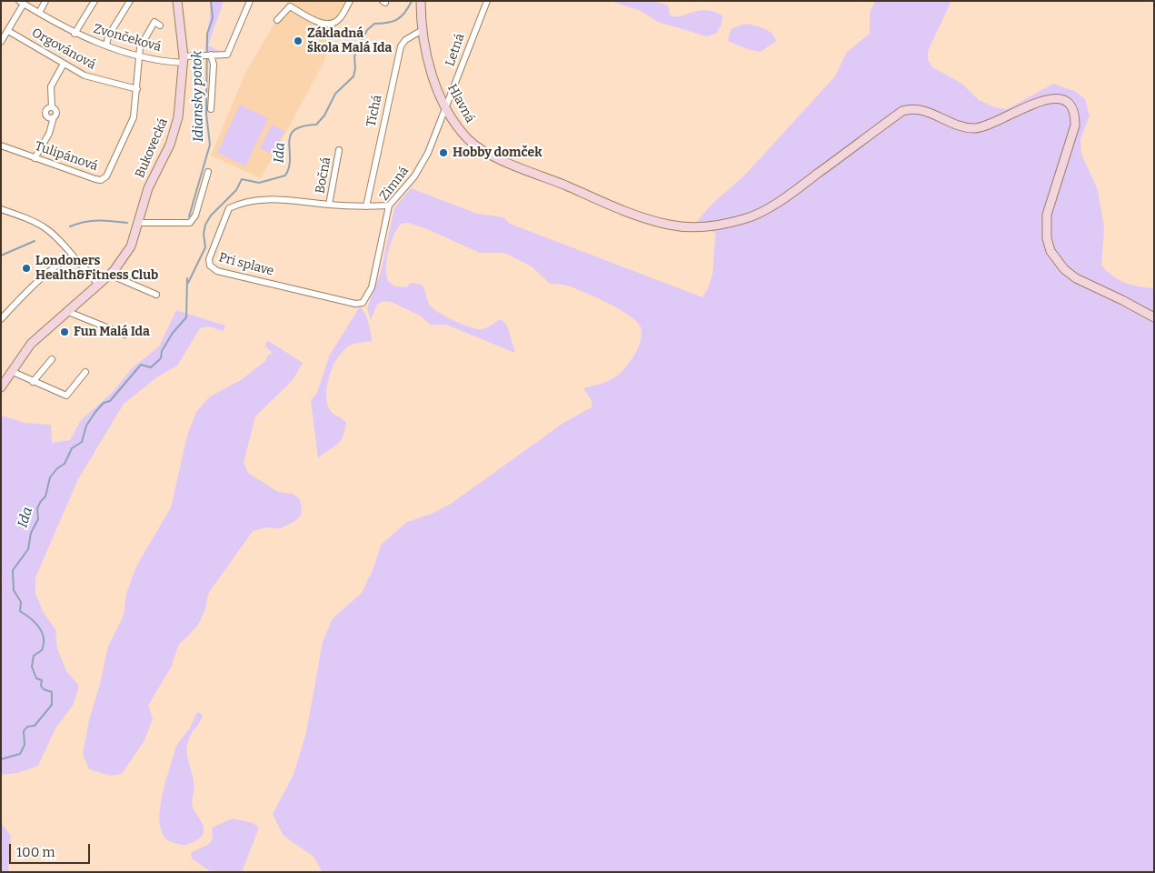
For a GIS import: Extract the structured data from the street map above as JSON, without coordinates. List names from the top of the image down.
{
  "streets": {
    "main road": ["Hlavná", "Bukovecká"],
    "street": [
      "Zvončeková",
      "Orgovánová",
      "Letná",
      "Tichá",
      "Tulipánová",
      "Bočná",
      "Zimná",
      "Pri splave"
    ]
  },
  "crossings": [
    ["Zvončeková", "Bukovecká"],
    ["Zvončeková", "Tulipánová"],
    ["Orgovánová", "Tulipánová"],
    ["Letná", "Hlavná"],
    ["Letná", "Zimná"],
    ["Hlavná", "Tichá"],
    ["Hlavná", "Zimná"],
    ["Tichá", "Pri splave"],
    ["Bočná", "Pri splave"],
    ["Zimná", "Pri splave"]
  ],
  "water": ["Idiansky potok", "Ida"],
  "places": [
    "Základná škola Malá Ida",
    "Hobby domček",
    "Londoners Health&Fitness Club",
    "Fun Malá Ida"
  ],
  "scale_bar": "100 m"
}
